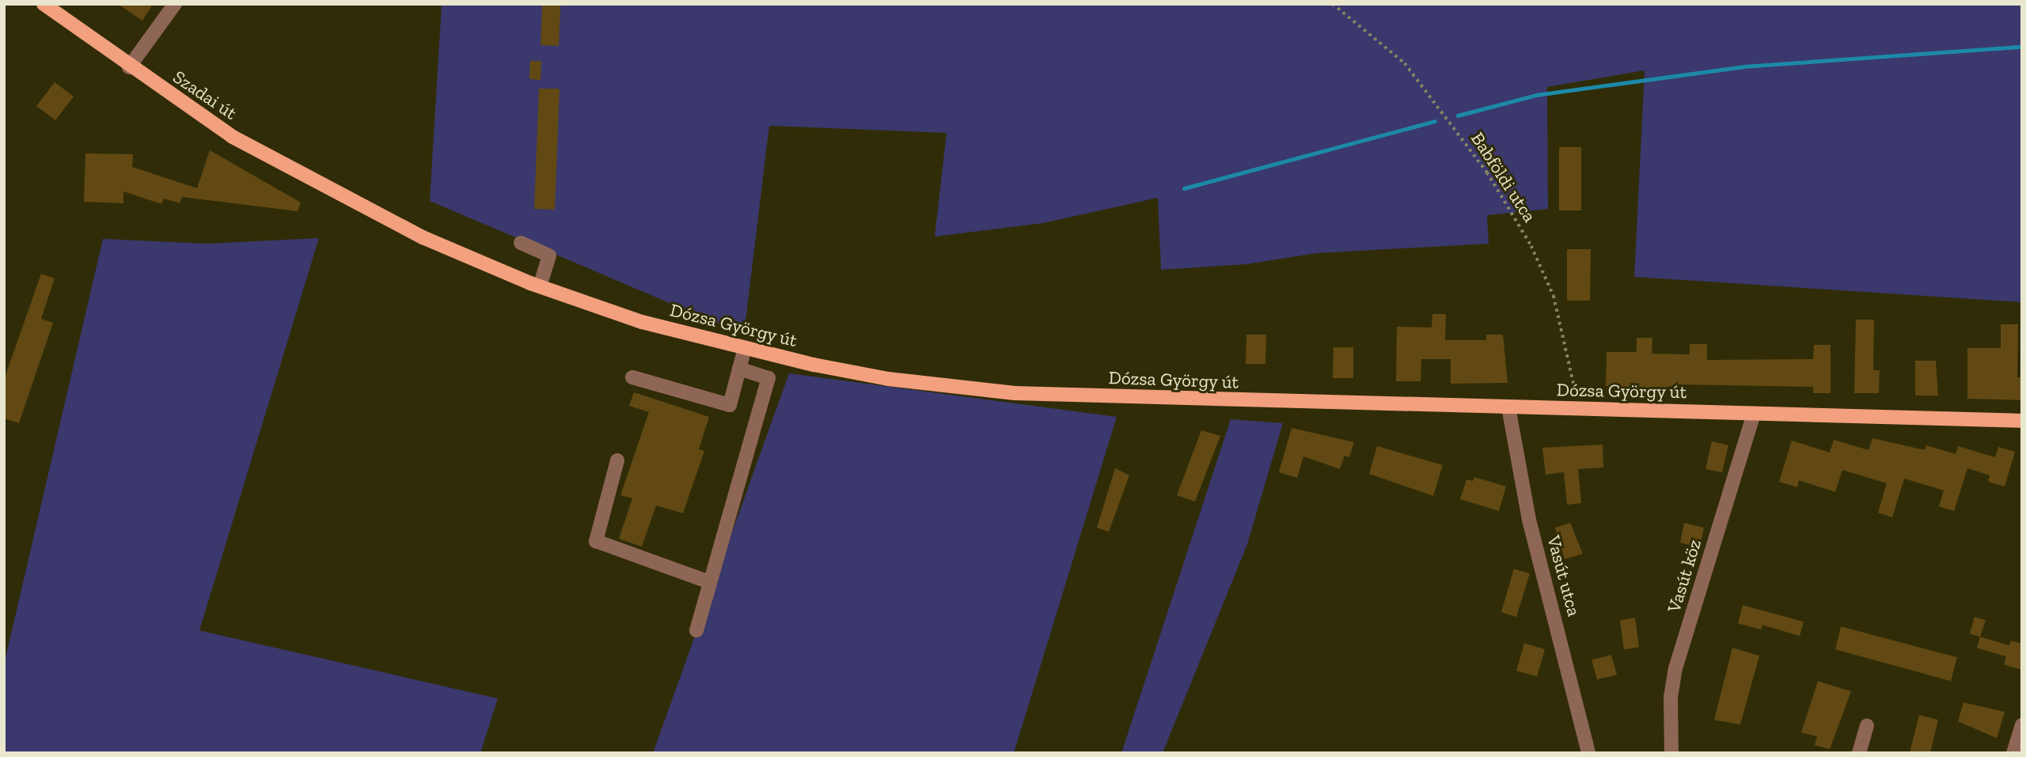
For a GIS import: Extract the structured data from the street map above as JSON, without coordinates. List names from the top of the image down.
{
  "streets": {
    "main road": ["Szadai út", "Dózsa György út"],
    "street": ["Vasút utca", "Vasút köz"],
    "path": ["Babföldi utca"]
  },
  "crossings": [
    ["Szadai út", "Dózsa György út"],
    ["Babföldi utca", "Dózsa György út"],
    ["Dózsa György út", "Vasút utca"],
    ["Dózsa György út", "Vasút köz"]
  ]
}
